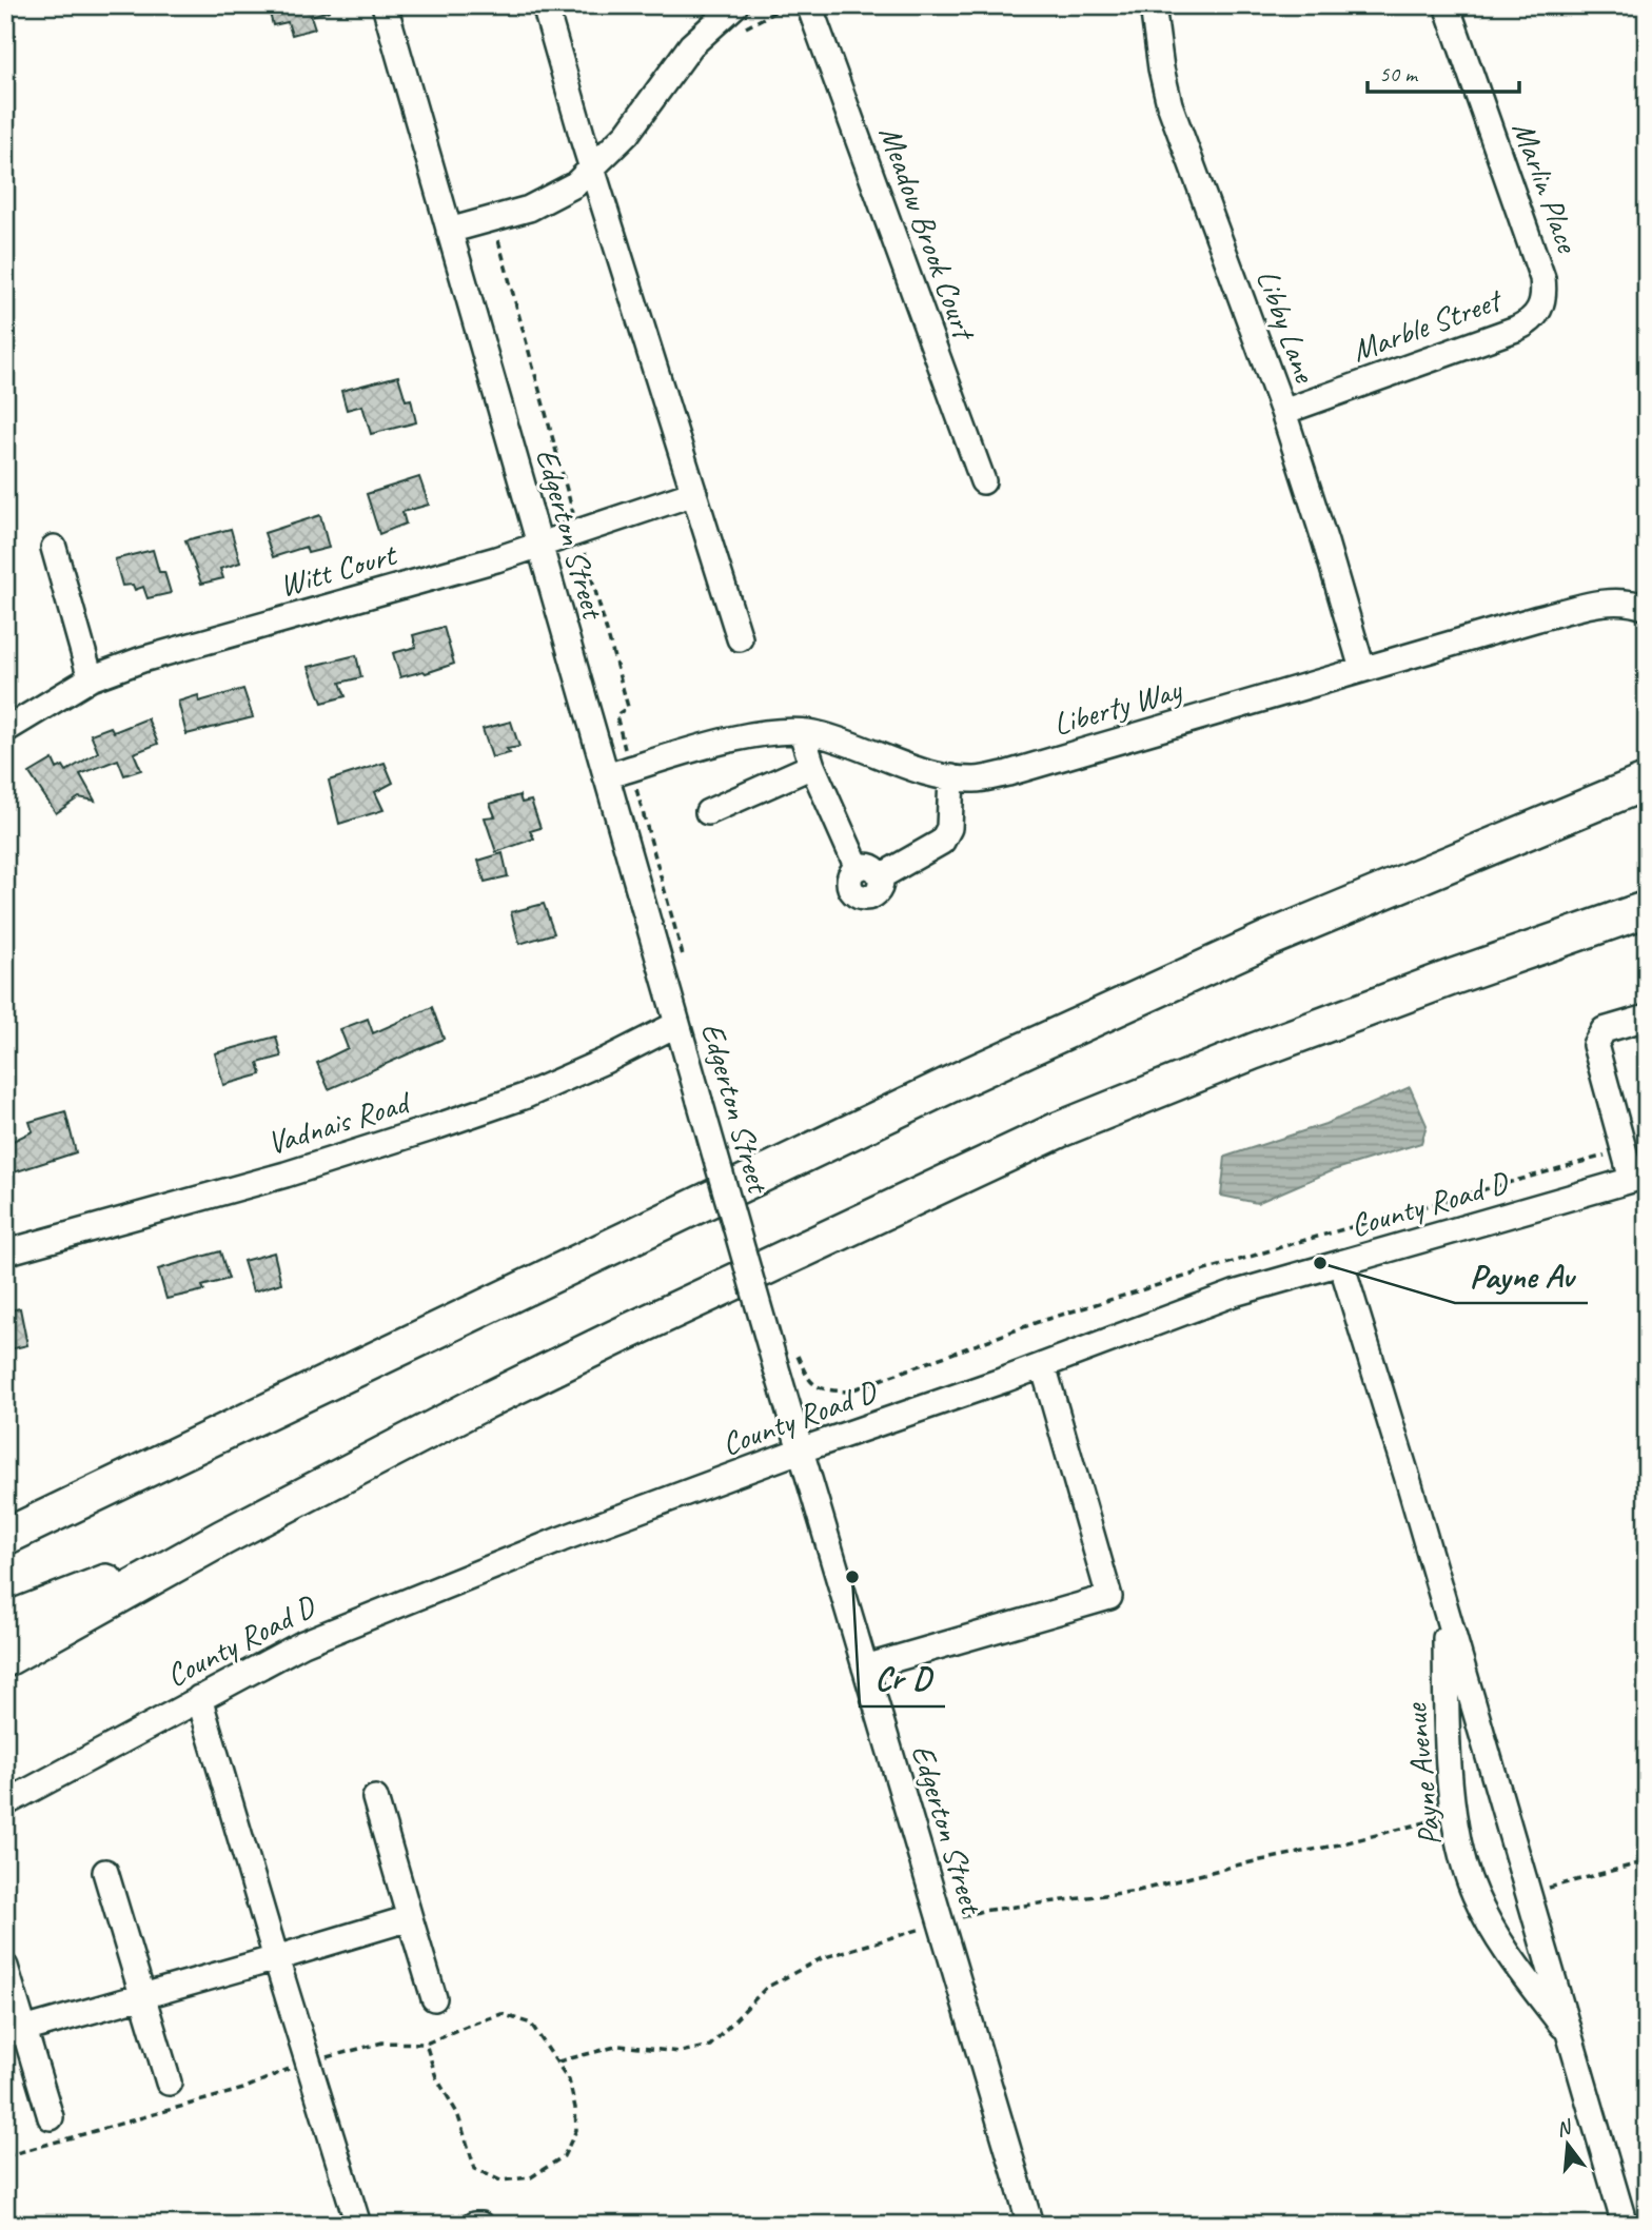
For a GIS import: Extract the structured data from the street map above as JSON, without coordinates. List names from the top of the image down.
{
  "streets": {
    "street": [
      "Marlin Place",
      "Meadow Brook Court",
      "Libby Lane",
      "Marble Street",
      "Edgerton Street",
      "Witt Court",
      "Liberty Way",
      "Vadnais Road",
      "County Road D",
      "Payne Avenue"
    ]
  },
  "crossings": [
    ["Marlin Place", "Marble Street"],
    ["Libby Lane", "Marble Street"],
    ["Libby Lane", "Liberty Way"],
    ["Edgerton Street", "Witt Court"],
    ["Edgerton Street", "Liberty Way"],
    ["Edgerton Street", "Vadnais Road"],
    ["Edgerton Street", "County Road D"],
    ["County Road D", "Payne Avenue"]
  ],
  "places": ["Payne Av", "Cr D"],
  "scale_bar": "50 m",
  "north": "top"
}
